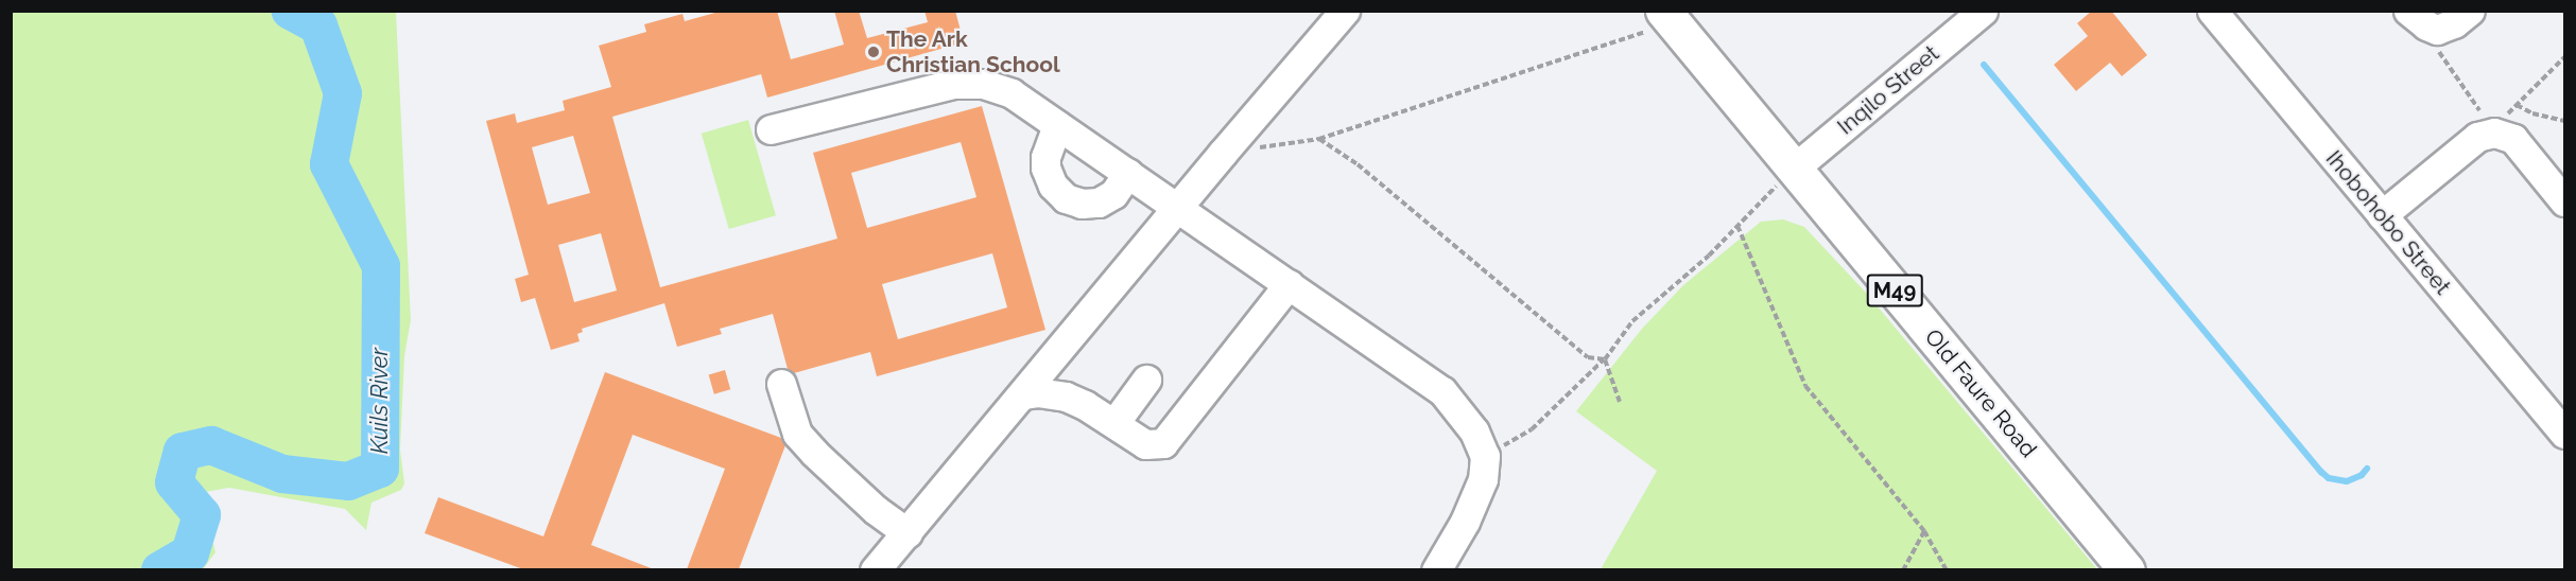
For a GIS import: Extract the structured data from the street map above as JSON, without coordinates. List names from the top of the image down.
{
  "streets": {
    "main road": ["M49", "Old Faure Road"],
    "street": ["Inqilo Street", "Ihobohobo Street"]
  },
  "crossings": [
    ["Inqilo Street", "Old Faure Road"]
  ],
  "water": ["Kuils River"],
  "places": ["The Ark Christian School"]
}
